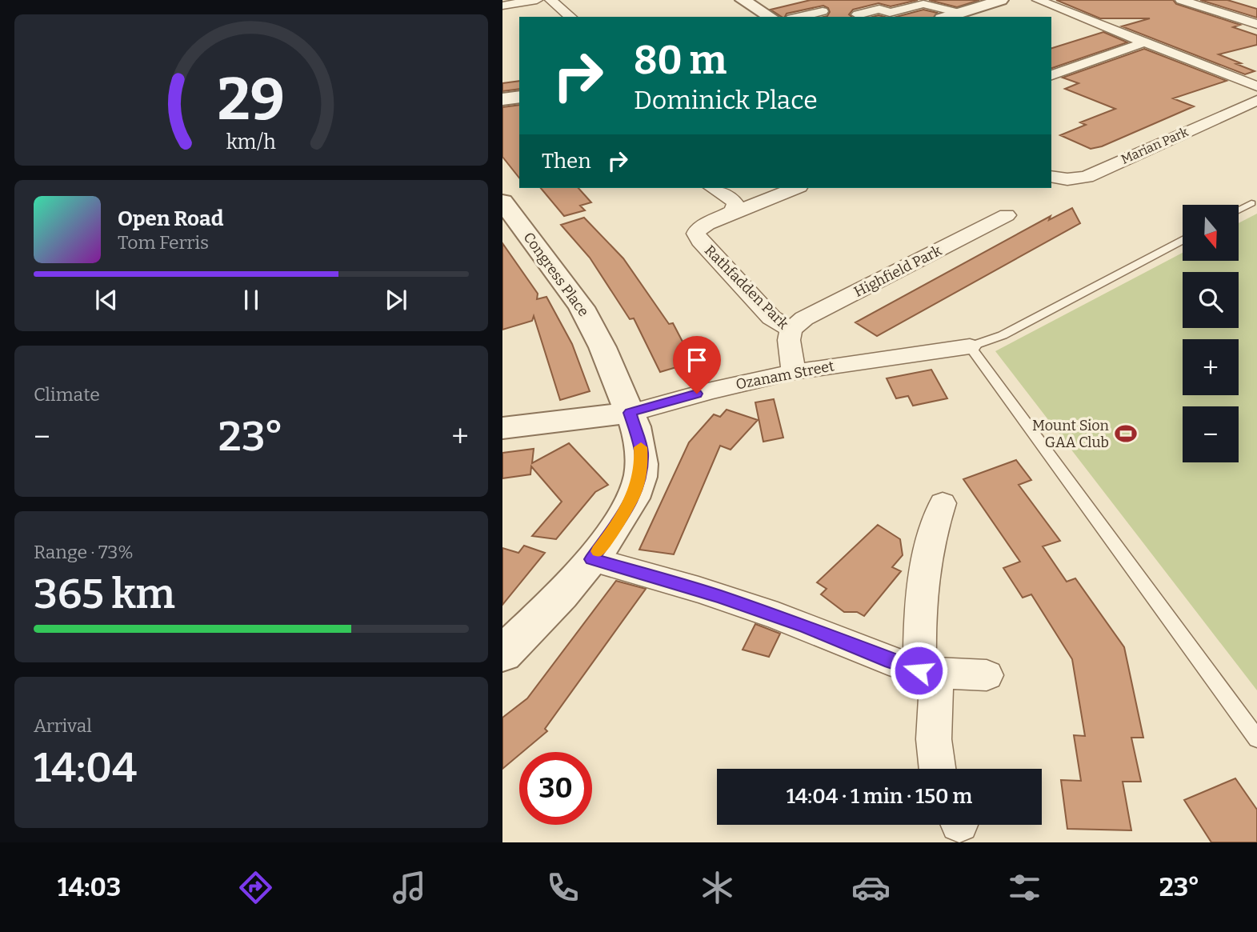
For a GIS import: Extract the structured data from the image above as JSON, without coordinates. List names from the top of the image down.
{
  "streets": {
    "street": [
      "Marian Park",
      "Highfield Park",
      "Congress Place",
      "Rathfadden Park",
      "Ozanam Street"
    ]
  },
  "crossings": [
    ["Highfield Park", "Rathfadden Park"],
    ["Congress Place", "Ozanam Street"],
    ["Rathfadden Park", "Ozanam Street"]
  ],
  "places": {
    "sports": ["Mount Sion GAA Club"]
  },
  "north": "bottom",
  "page": {
    "turn": ["80 m", "Dominick Place"],
    "then": "Then",
    "song": ["Open Road", "Tom Ferris"],
    "map_buttons": ["+", "−"],
    "tile": [
      "Climate",
      ["Range · 73%", "365 km"],
      ["Arrival", "14:04"]
    ],
    "heat": ["−", "23°", "+"],
    "limit": "30",
    "trip": "14:04 · 1 min · 150 m",
    "tabs": ["14:03", "23°"],
    "gauge": ["29", "km/h"]
  }
}
